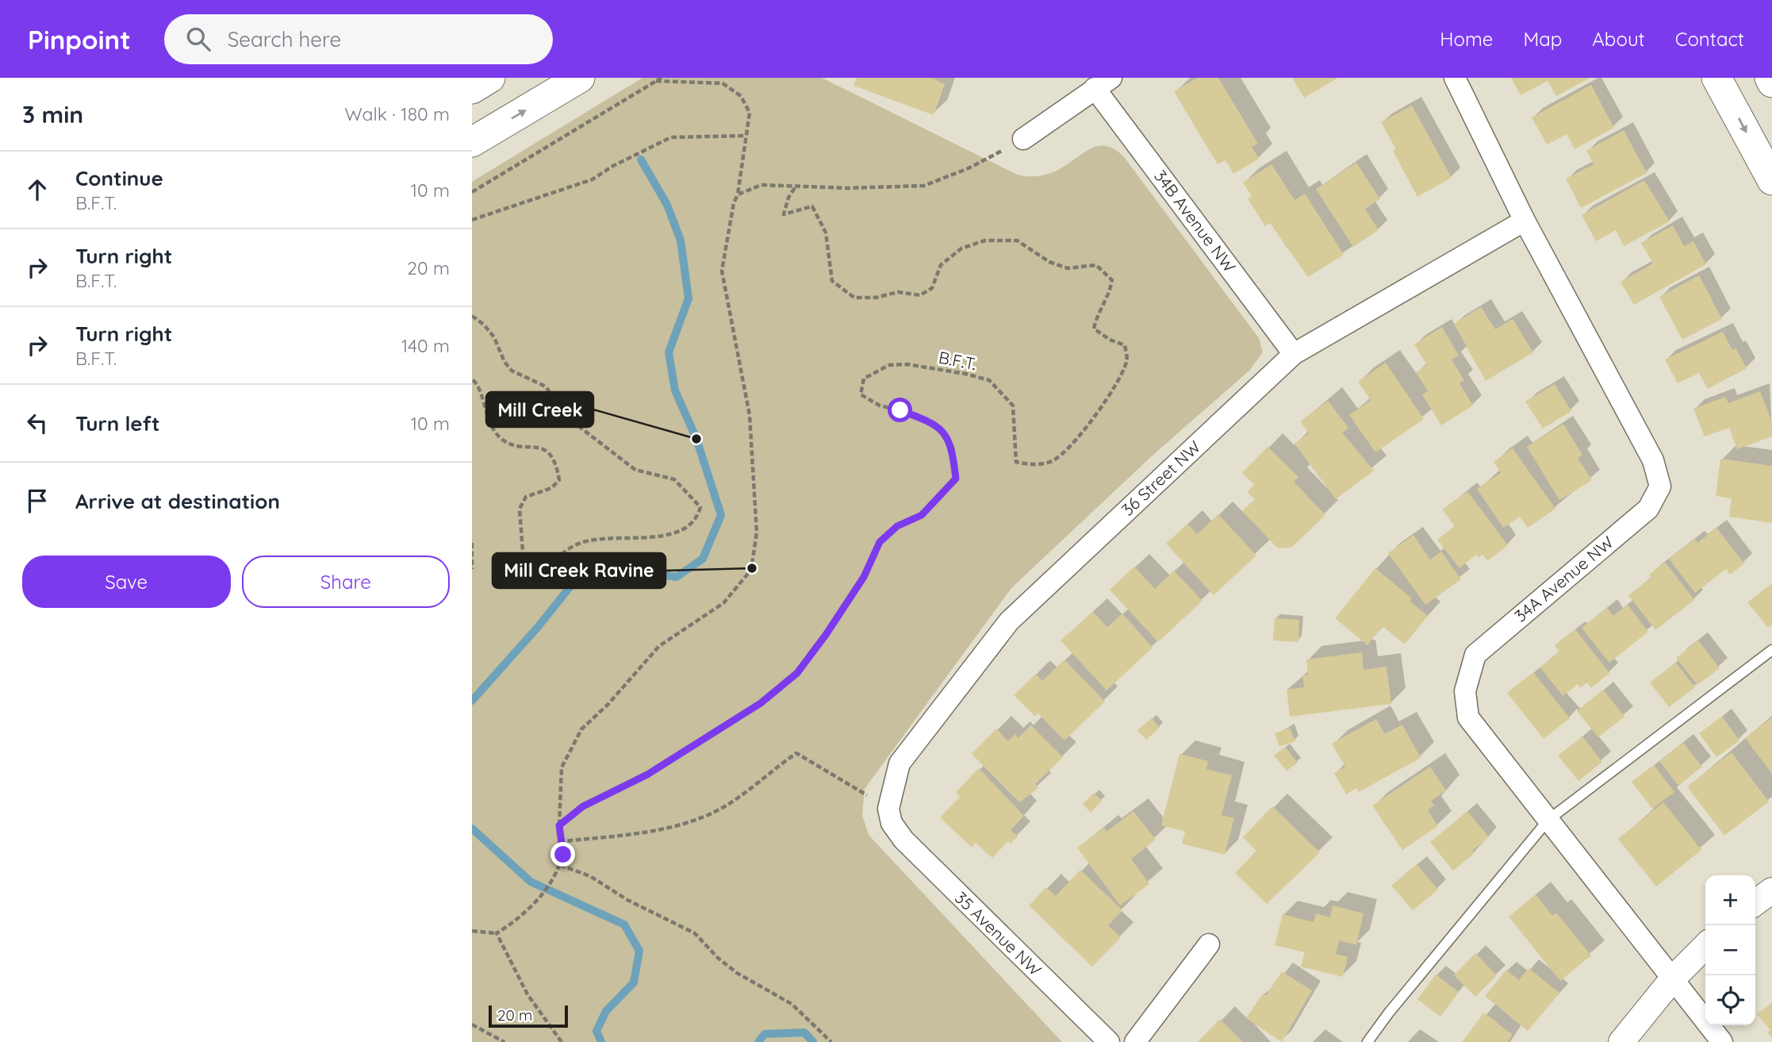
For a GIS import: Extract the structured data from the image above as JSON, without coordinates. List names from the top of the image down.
{
  "streets": {
    "street": [
      "34B Avenue NW",
      "36 Street NW",
      "34A Avenue NW",
      "35 Avenue NW"
    ],
    "path": ["B.F.T."]
  },
  "crossings": [
    ["34B Avenue NW", "36 Street NW"],
    ["36 Street NW", "34A Avenue NW"],
    ["36 Street NW", "35 Avenue NW"]
  ],
  "places": ["Mill Creek", "Mill Creek Ravine"],
  "scale_bar": "20 m",
  "page": {
    "header": "Pinpoint",
    "search": "Search here",
    "nav": [
      "Home",
      "Map",
      "About",
      "Contact"
    ],
    "heading": ["3 min", "Walk · 180 m"],
    "list": [
      ["Continue", "B.F.T.", "10 m"],
      ["Turn right", "B.F.T.", "20 m"],
      ["Turn right", "B.F.T.", "140 m"],
      ["Turn left", "10 m"],
      "Arrive at destination"
    ],
    "buttons": ["Save", "Share"],
    "map_buttons": ["+", "−"],
    "scale": "20 m"
  }
}
